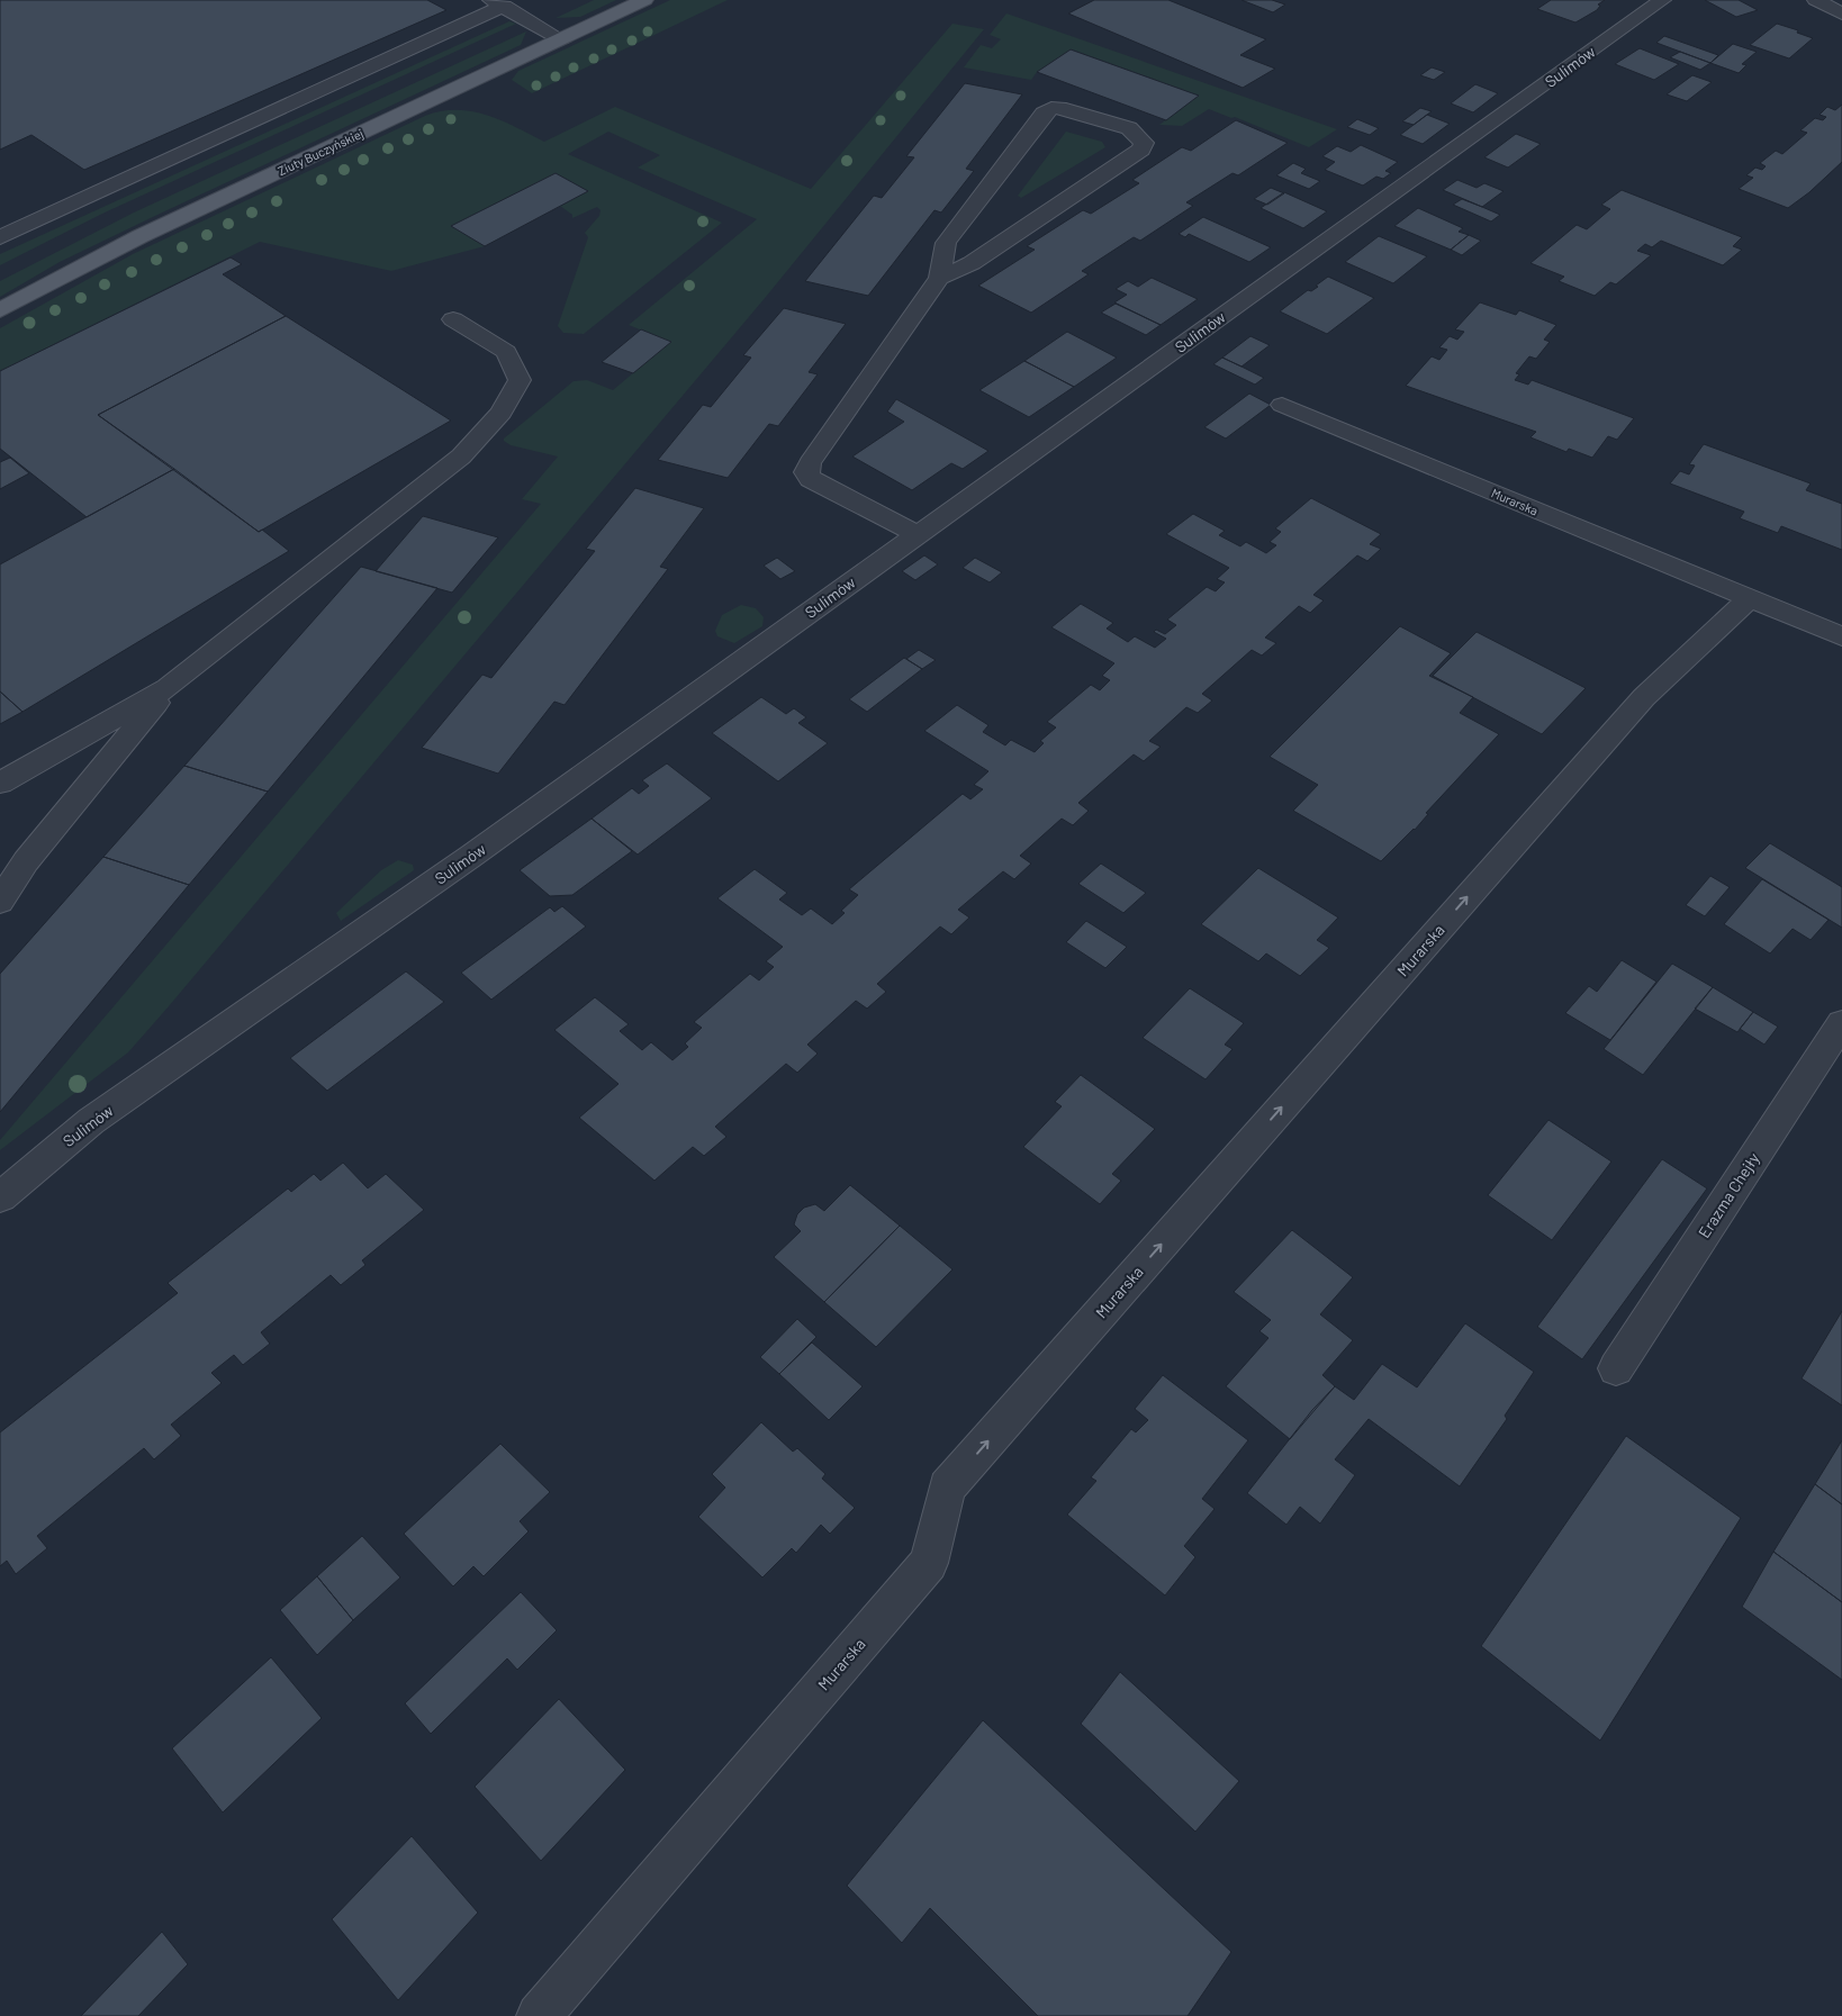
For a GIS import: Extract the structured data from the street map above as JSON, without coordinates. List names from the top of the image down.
{
  "streets": {
    "main road": ["Ziuty Buczyńskiej"],
    "street": ["Sulimów", "Murarska", "Erazma Chejły"]
  },
  "one_way": ["Murarska"]
}
